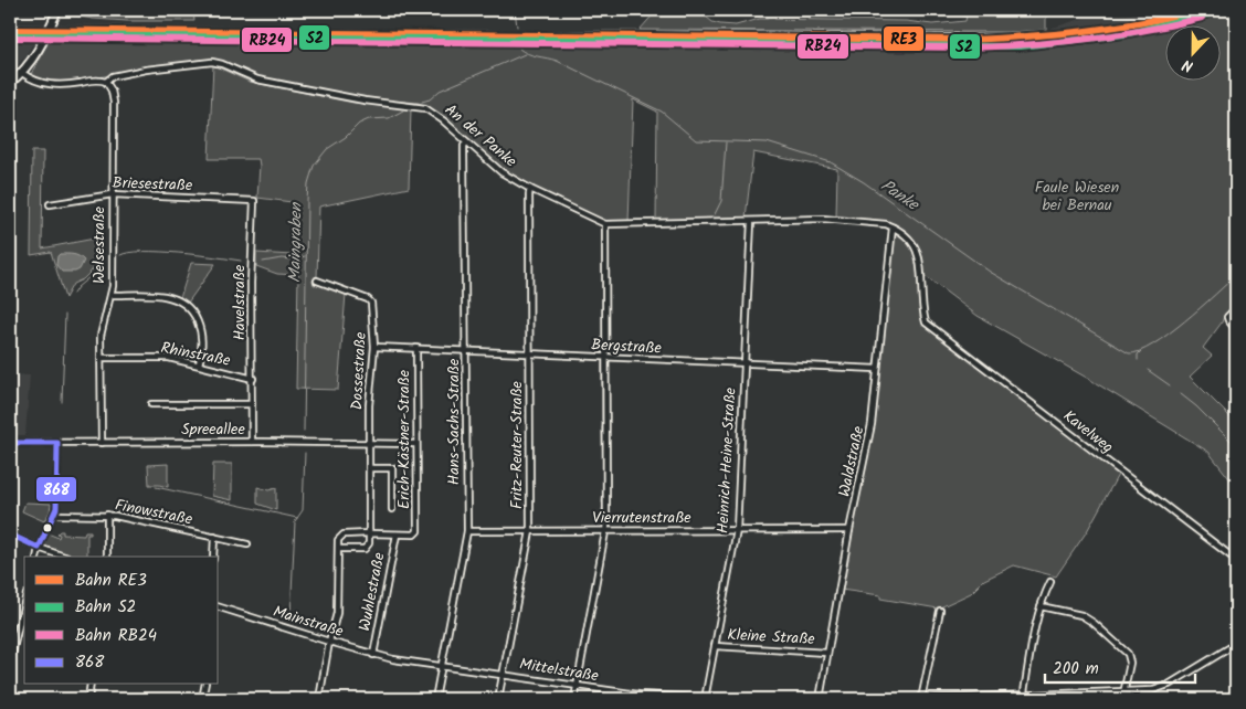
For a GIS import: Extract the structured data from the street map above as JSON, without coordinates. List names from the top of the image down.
{
  "streets": {
    "street": [
      "An der Panke",
      "Briesestraße",
      "Welsestraße",
      "Havelstraße",
      "Bergstraße",
      "Rhinstraße",
      "Dossestraße",
      "Hans-Sachs-Straße",
      "Spreeallee",
      "Kavelweg",
      "Erich-Kästner-Straße",
      "Fritz-Reuter-Straße",
      "Heinrich-Heine-Straße",
      "Waldstraße",
      "Finowstraße",
      "Vierrutenstraße",
      "Wuhlestraße",
      "Mainstraße",
      "Kleine Straße",
      "Mittelstraße"
    ]
  },
  "crossings": [
    ["An der Panke", "Welsestraße"],
    ["An der Panke", "Hans-Sachs-Straße"],
    ["An der Panke", "Kavelweg"],
    ["An der Panke", "Fritz-Reuter-Straße"],
    ["An der Panke", "Heinrich-Heine-Straße"],
    ["An der Panke", "Waldstraße"],
    ["Briesestraße", "Welsestraße"],
    ["Briesestraße", "Havelstraße"],
    ["Welsestraße", "Rhinstraße"],
    ["Welsestraße", "Spreeallee"],
    ["Havelstraße", "Rhinstraße"],
    ["Havelstraße", "Spreeallee"],
    ["Bergstraße", "Dossestraße"],
    ["Bergstraße", "Hans-Sachs-Straße"],
    ["Bergstraße", "Erich-Kästner-Straße"],
    ["Bergstraße", "Fritz-Reuter-Straße"],
    ["Bergstraße", "Heinrich-Heine-Straße"],
    ["Bergstraße", "Waldstraße"],
    ["Dossestraße", "Spreeallee"],
    ["Hans-Sachs-Straße", "Vierrutenstraße"],
    ["Hans-Sachs-Straße", "Mittelstraße"],
    ["Spreeallee", "Erich-Kästner-Straße"],
    ["Kavelweg", "Waldstraße"],
    ["Erich-Kästner-Straße", "Wuhlestraße"],
    ["Fritz-Reuter-Straße", "Vierrutenstraße"],
    ["Fritz-Reuter-Straße", "Mittelstraße"],
    ["Heinrich-Heine-Straße", "Vierrutenstraße"],
    ["Heinrich-Heine-Straße", "Kleine Straße"],
    ["Heinrich-Heine-Straße", "Mittelstraße"],
    ["Waldstraße", "Vierrutenstraße"],
    ["Waldstraße", "Kleine Straße"],
    ["Wuhlestraße", "Mainstraße"],
    ["Mainstraße", "Mittelstraße"]
  ],
  "water": ["Panke", "Maingraben"],
  "parks": ["Faule Wiesen bei Bernau"],
  "lines": [
    "rail line RE3",
    "rail line S2",
    "rail line RB24",
    "transit line 868"
  ],
  "legend": [
    "Bahn RE3",
    "Bahn S2",
    "Bahn RB24",
    "868"
  ],
  "scale_bar": "200 m",
  "north": "bottom"
}
